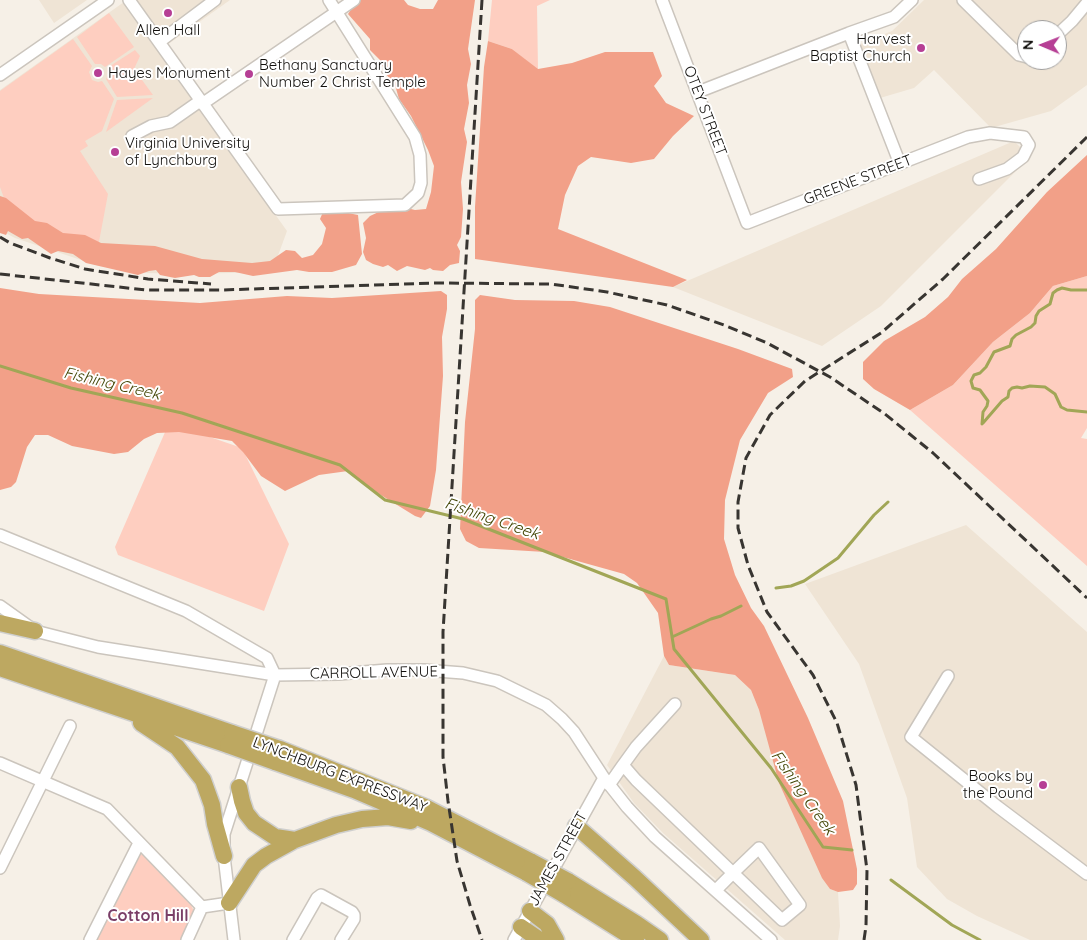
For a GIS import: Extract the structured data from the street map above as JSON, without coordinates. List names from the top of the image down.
{
  "streets": {
    "highway": ["LYNCHBURG EXPRESSWAY"],
    "street": [
      "OTEY STREET",
      "GREENE STREET",
      "CARROLL AVENUE",
      "JAMES STREET"
    ]
  },
  "crossings": [
    ["OTEY STREET", "GREENE STREET"],
    ["CARROLL AVENUE", "JAMES STREET"]
  ],
  "districts": ["Cotton Hill"],
  "water": ["Fishing Creek"],
  "places": [
    "Allen Hall",
    "Harvest Baptist Church",
    "Hayes Monument",
    "Bethany Sanctuary Number 2 Christ Temple",
    "Virginia University of Lynchburg",
    "Books by the Pound"
  ],
  "north": "left"
}
